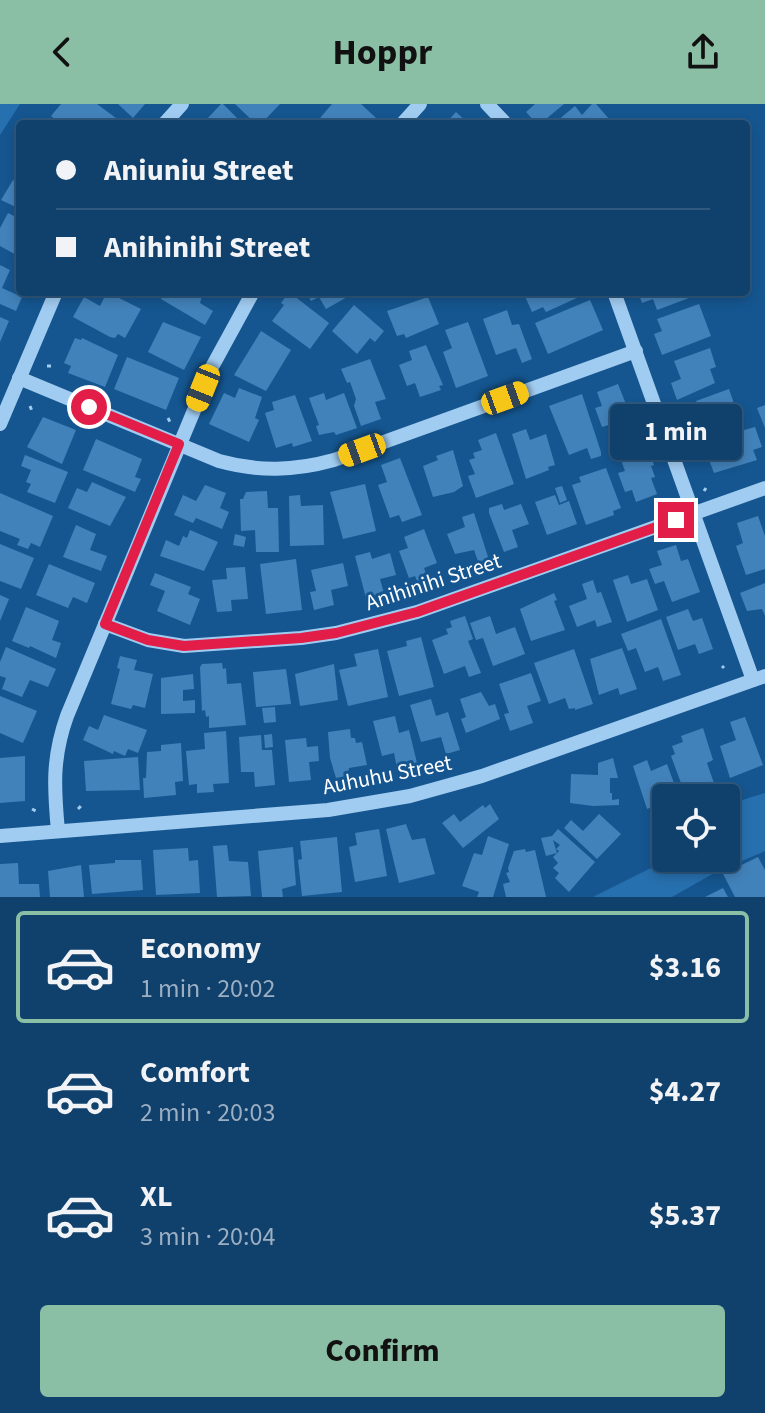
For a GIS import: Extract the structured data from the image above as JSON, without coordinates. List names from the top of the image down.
{
  "streets": {
    "street": ["Anihinihi Street", "Auhuhu Street"]
  },
  "page": {
    "header": "Hoppr",
    "banner": ["Aniuniu Street", "Anihinihi Street"],
    "bubble": "1 min",
    "list": [
      {
        "name": "Economy",
        "note": "1 min · 20:02",
        "value": "$3.16"
      },
      {
        "name": "Comfort",
        "note": "2 min · 20:03",
        "value": "$4.27"
      },
      {
        "name": "XL",
        "note": "3 min · 20:04",
        "value": "$5.37"
      }
    ],
    "buttons": "Confirm"
  }
}
